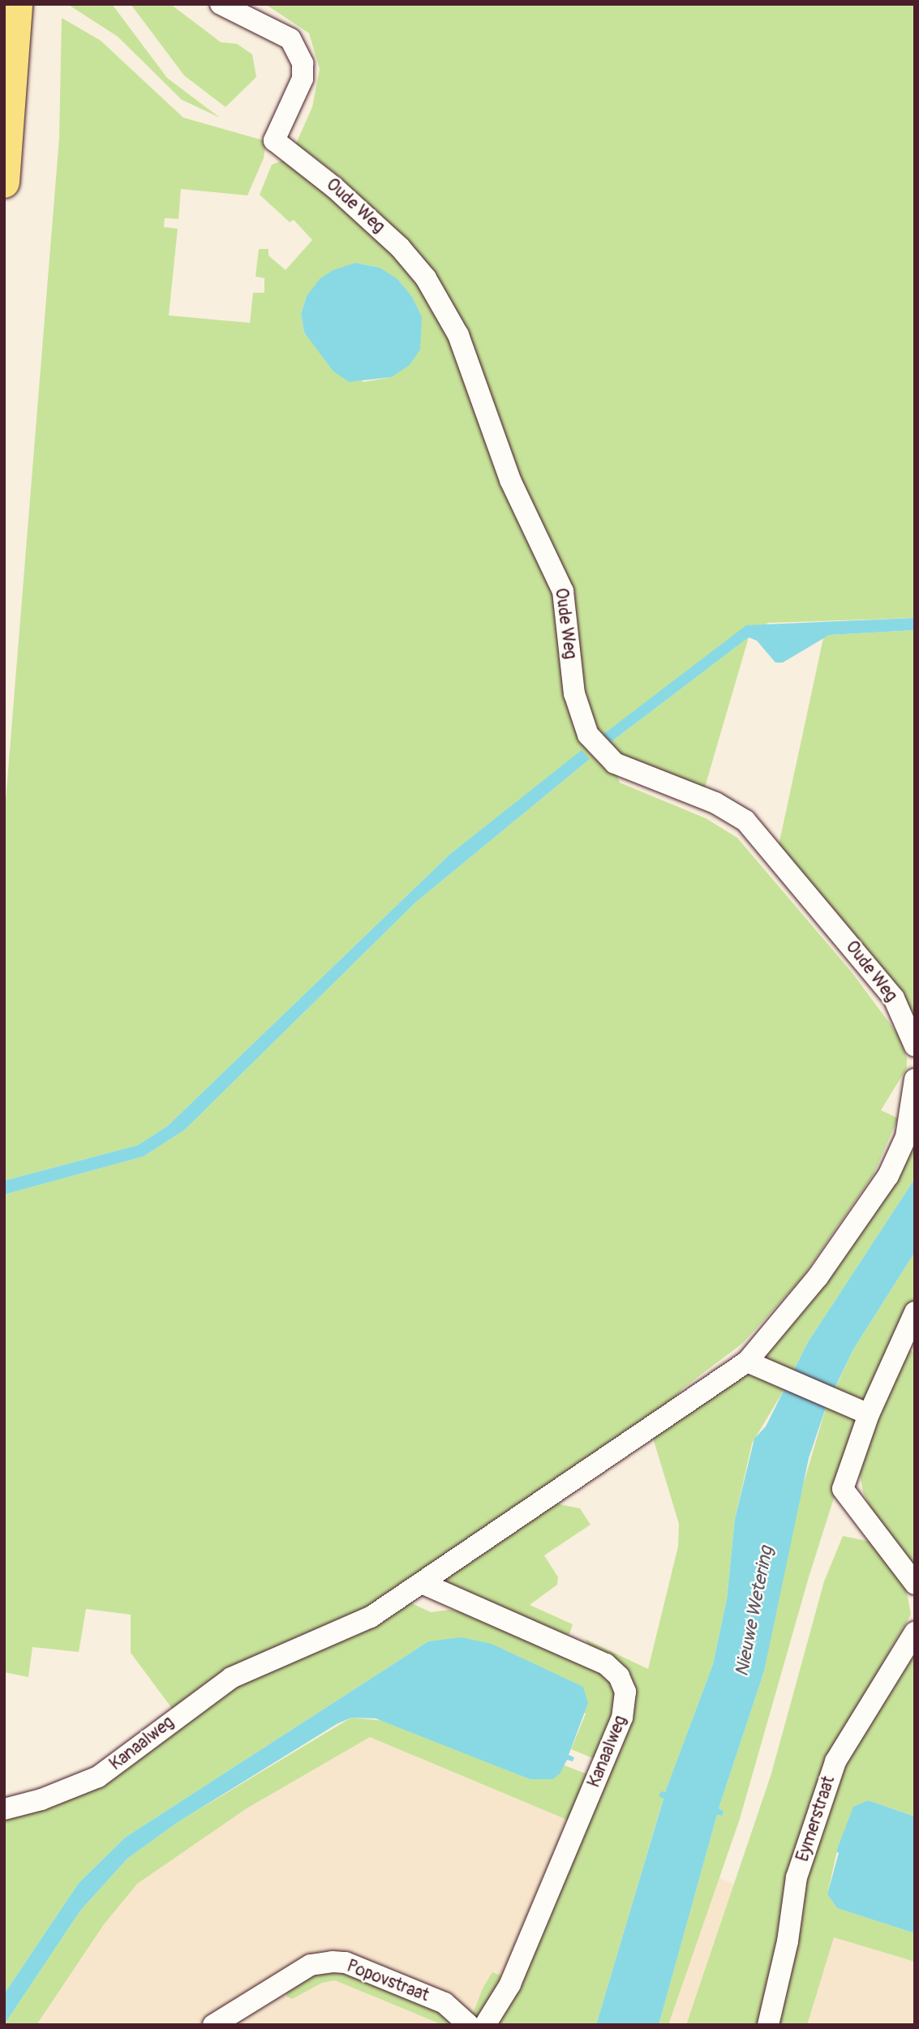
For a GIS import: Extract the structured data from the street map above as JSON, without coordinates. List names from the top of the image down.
{
  "streets": {
    "street": [
      "Oude Weg",
      "Kanaalweg",
      "Eymerstraat",
      "Popovstraat"
    ]
  },
  "water": ["Nieuwe Wetering"]
}
